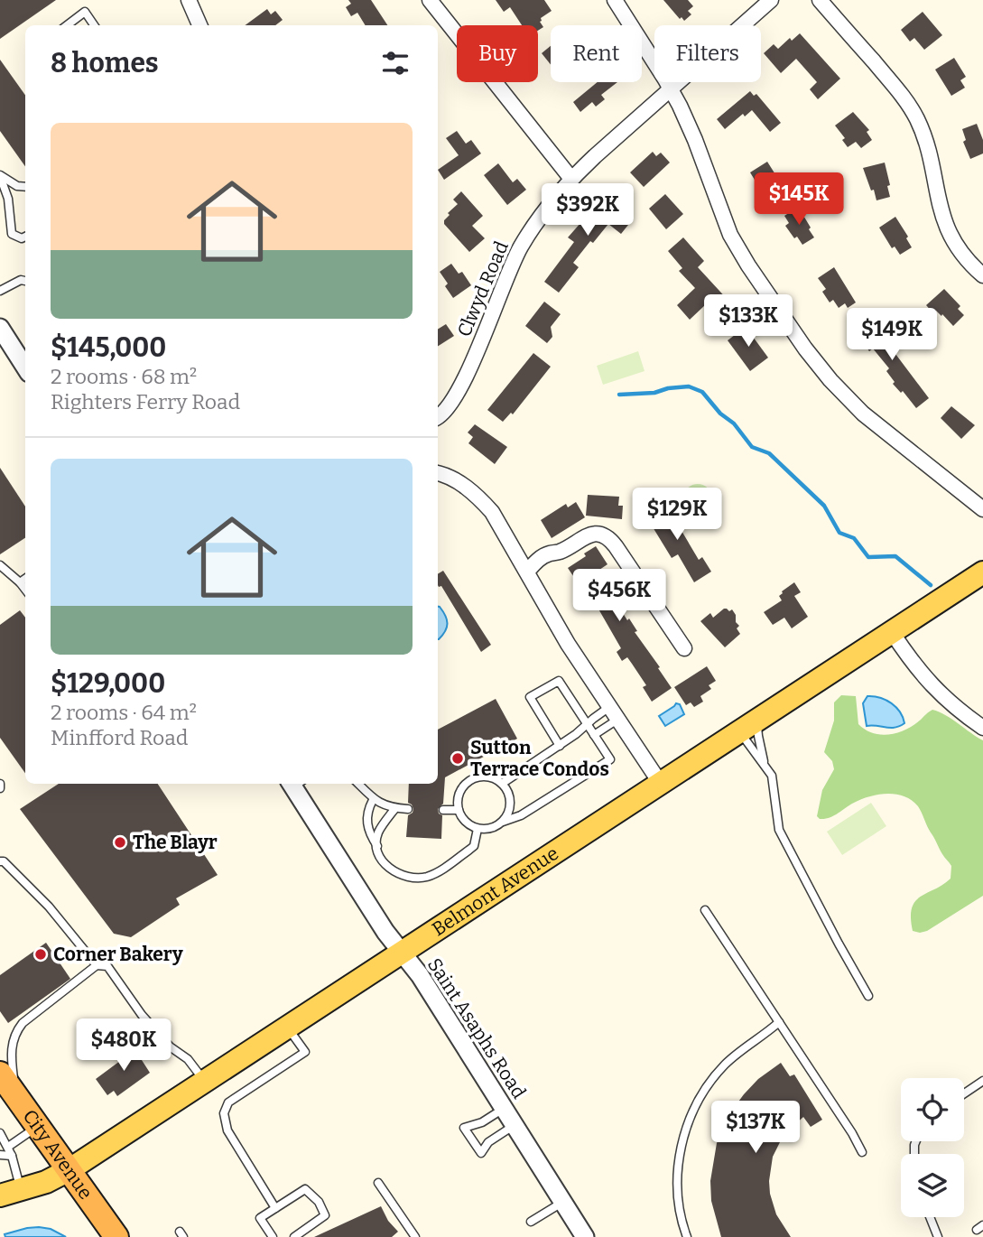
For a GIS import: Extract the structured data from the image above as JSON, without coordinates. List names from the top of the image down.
{
  "streets": {
    "highway": ["City Avenue"],
    "main road": ["Belmont Avenue"],
    "street": ["Clwyd Road", "Saint Asaphs Road"]
  },
  "crossings": [
    ["Belmont Avenue", "Saint Asaphs Road"],
    ["Belmont Avenue", "City Avenue"]
  ],
  "places": ["Sutton Terrace Condos", "The Blayr", "Corner Bakery"],
  "page": {
    "chip": ["Buy", "Rent", "Filters"],
    "heading": "8 homes",
    "list": [
      {
        "name": "$145,000",
        "note": "2 rooms · 68 m² · Righters Ferry Road"
      },
      {
        "name": "$129,000",
        "note": "2 rooms · 64 m² · Minfford Road"
      }
    ],
    "price": [
      "$145K",
      "$392K",
      "$133K",
      "$149K",
      "$129K",
      "$456K",
      "$480K",
      "$137K"
    ]
  }
}
